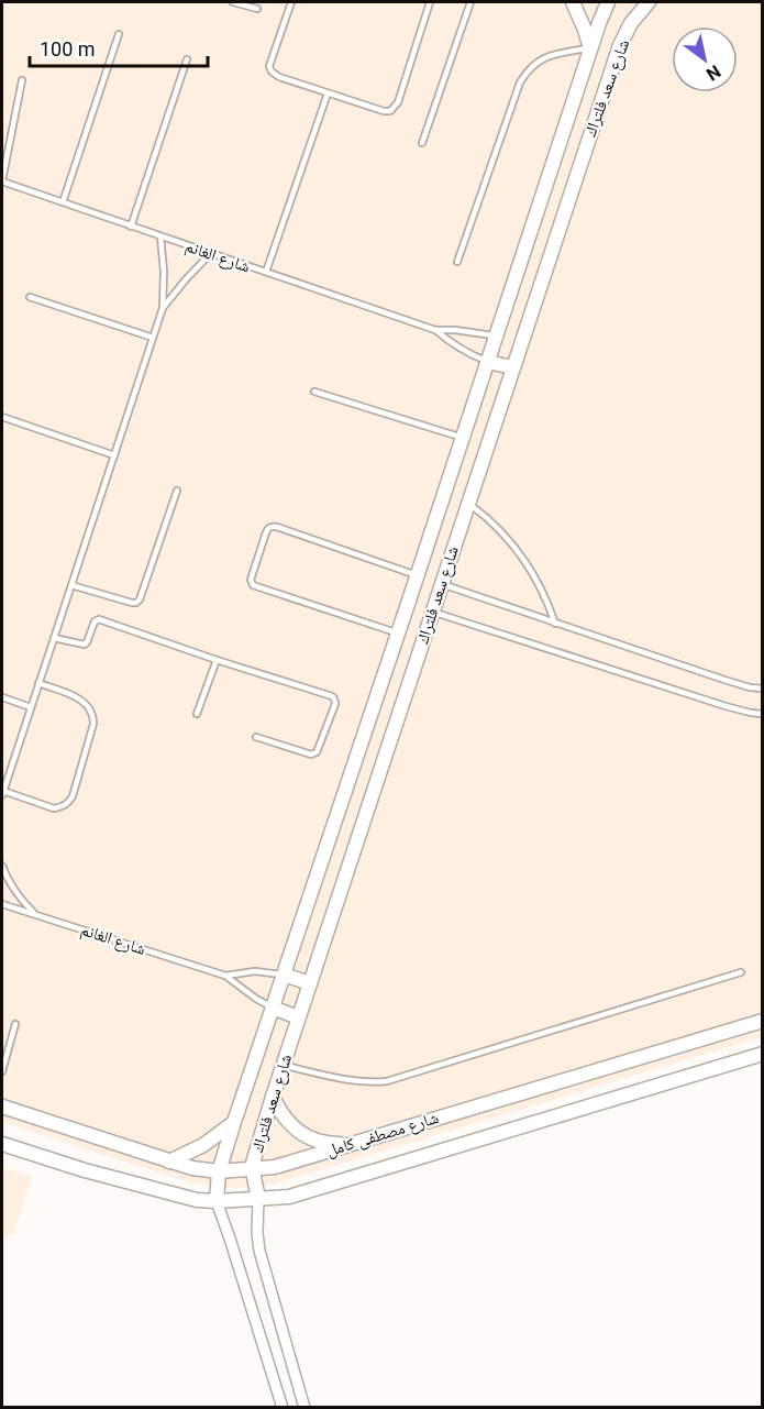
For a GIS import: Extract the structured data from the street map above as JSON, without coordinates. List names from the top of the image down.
{
  "streets": {
    "street": ["شارع سعد فلتراك", "شارع مصطفى كامل"],
    "lane": ["شارع الغانم"]
  },
  "crossings": [
    ["شارع سعد فلتراك", "شارع الغانم"],
    ["شارع سعد فلتراك", "شارع مصطفى كامل"]
  ],
  "scale_bar": "100 m",
  "north": "bottom right"
}
